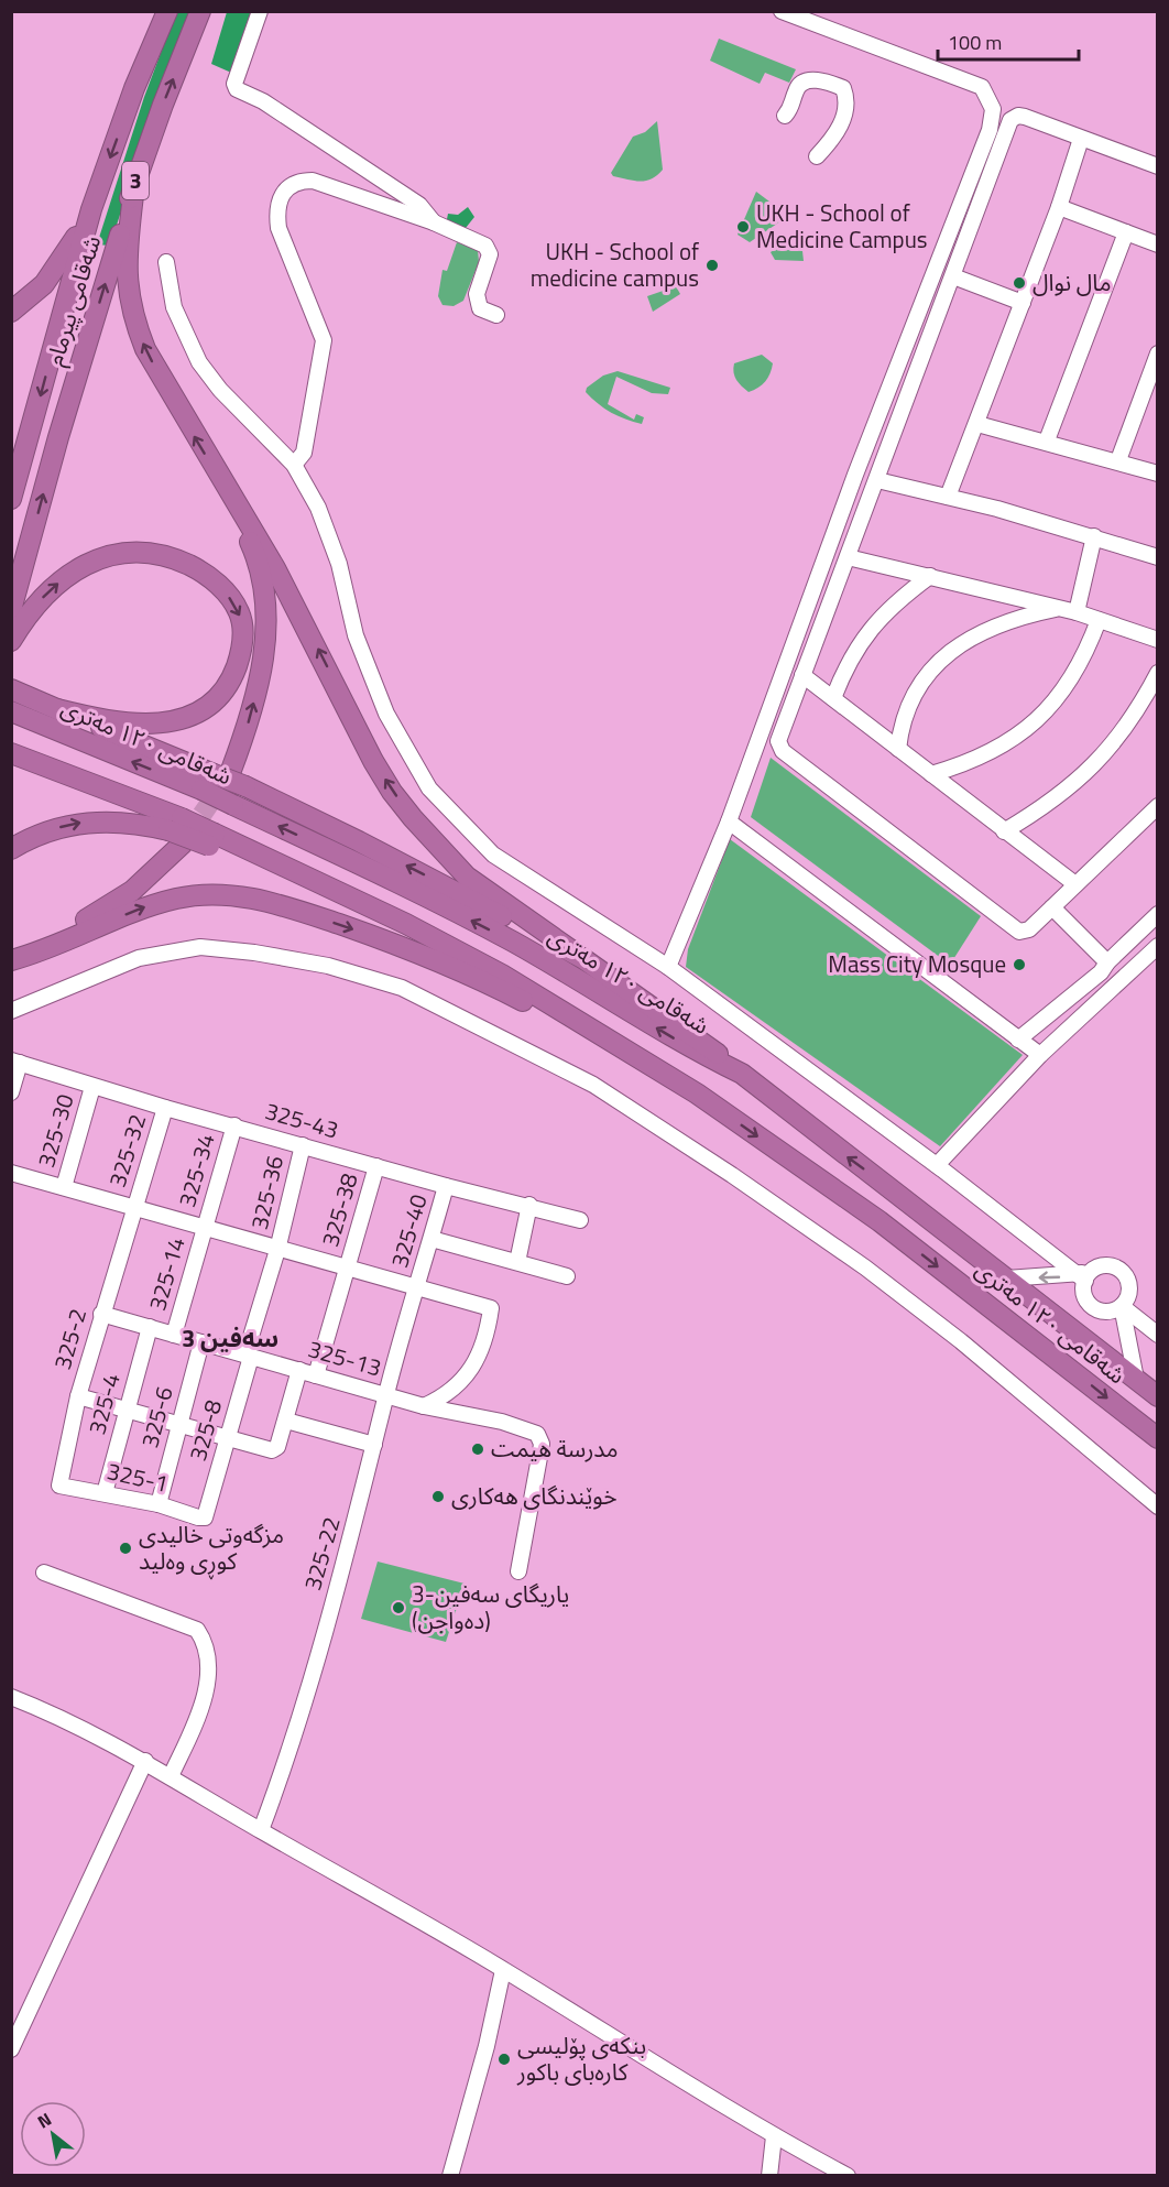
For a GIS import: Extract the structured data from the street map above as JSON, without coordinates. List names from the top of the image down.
{
  "streets": {
    "highway": ["3", "شەقامی پیرمام", "شەقامی ١٢٠ مەتری"],
    "street": [
      "325-43",
      "325-30",
      "325-32",
      "325-34",
      "325-36",
      "325-38",
      "325-40",
      "325-14",
      "325-2",
      "325-13",
      "325-4",
      "325-6",
      "325-8",
      "325-1",
      "325-22"
    ]
  },
  "crossings": [
    ["325-43", "325-30"],
    ["325-43", "325-32"],
    ["325-43", "325-34"],
    ["325-43", "325-36"],
    ["325-43", "325-38"],
    ["325-43", "325-40"],
    ["325-32", "325-2"],
    ["325-34", "325-14"],
    ["325-36", "325-13"],
    ["325-36", "325-8"],
    ["325-38", "325-13"],
    ["325-40", "325-22"],
    ["325-14", "325-13"],
    ["325-2", "325-13"],
    ["325-2", "325-1"],
    ["325-13", "325-4"],
    ["325-13", "325-6"],
    ["325-13", "325-8"],
    ["325-13", "325-22"],
    ["325-4", "325-1"],
    ["325-6", "325-1"],
    ["325-8", "325-1"]
  ],
  "districts": ["سەفین 3"],
  "places": [
    "UKH - School of Medicine Campus",
    "UKH - School of medicine campus",
    "مال نوال",
    "Mass City Mosque",
    "مدرسة هيمت",
    "خوێندنگای هەکاری",
    "مزگەوتی خالیدی کوڕی وەلید",
    "یاریگای سەفین-3 (دەواجن)",
    "بنکەی پۆلیسی کارەبای باکور"
  ],
  "scale_bar": "100 m",
  "north": "top left"
}
